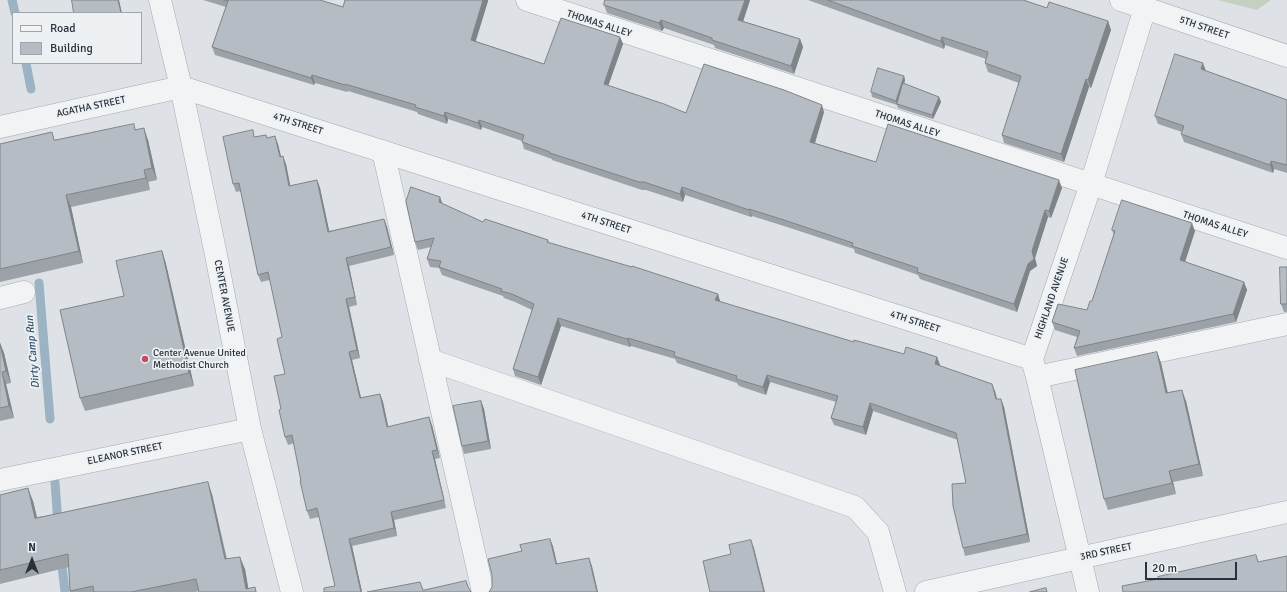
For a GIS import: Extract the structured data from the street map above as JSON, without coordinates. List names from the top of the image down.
{
  "streets": {
    "street": [
      "THOMAS ALLEY",
      "5TH STREET",
      "AGATHA STREET",
      "4TH STREET",
      "CENTER AVENUE",
      "HIGHLAND AVENUE",
      "ELEANOR STREET",
      "3RD STREET"
    ]
  },
  "crossings": [
    ["THOMAS ALLEY", "HIGHLAND AVENUE"],
    ["5TH STREET", "HIGHLAND AVENUE"],
    ["AGATHA STREET", "4TH STREET"],
    ["AGATHA STREET", "CENTER AVENUE"],
    ["4TH STREET", "CENTER AVENUE"],
    ["4TH STREET", "HIGHLAND AVENUE"],
    ["CENTER AVENUE", "ELEANOR STREET"]
  ],
  "water": ["Dirty Camp Run"],
  "places": ["Center Avenue United Methodist Church"],
  "legend": ["Road", "Building"],
  "scale_bar": "20 m",
  "north": "top"
}
